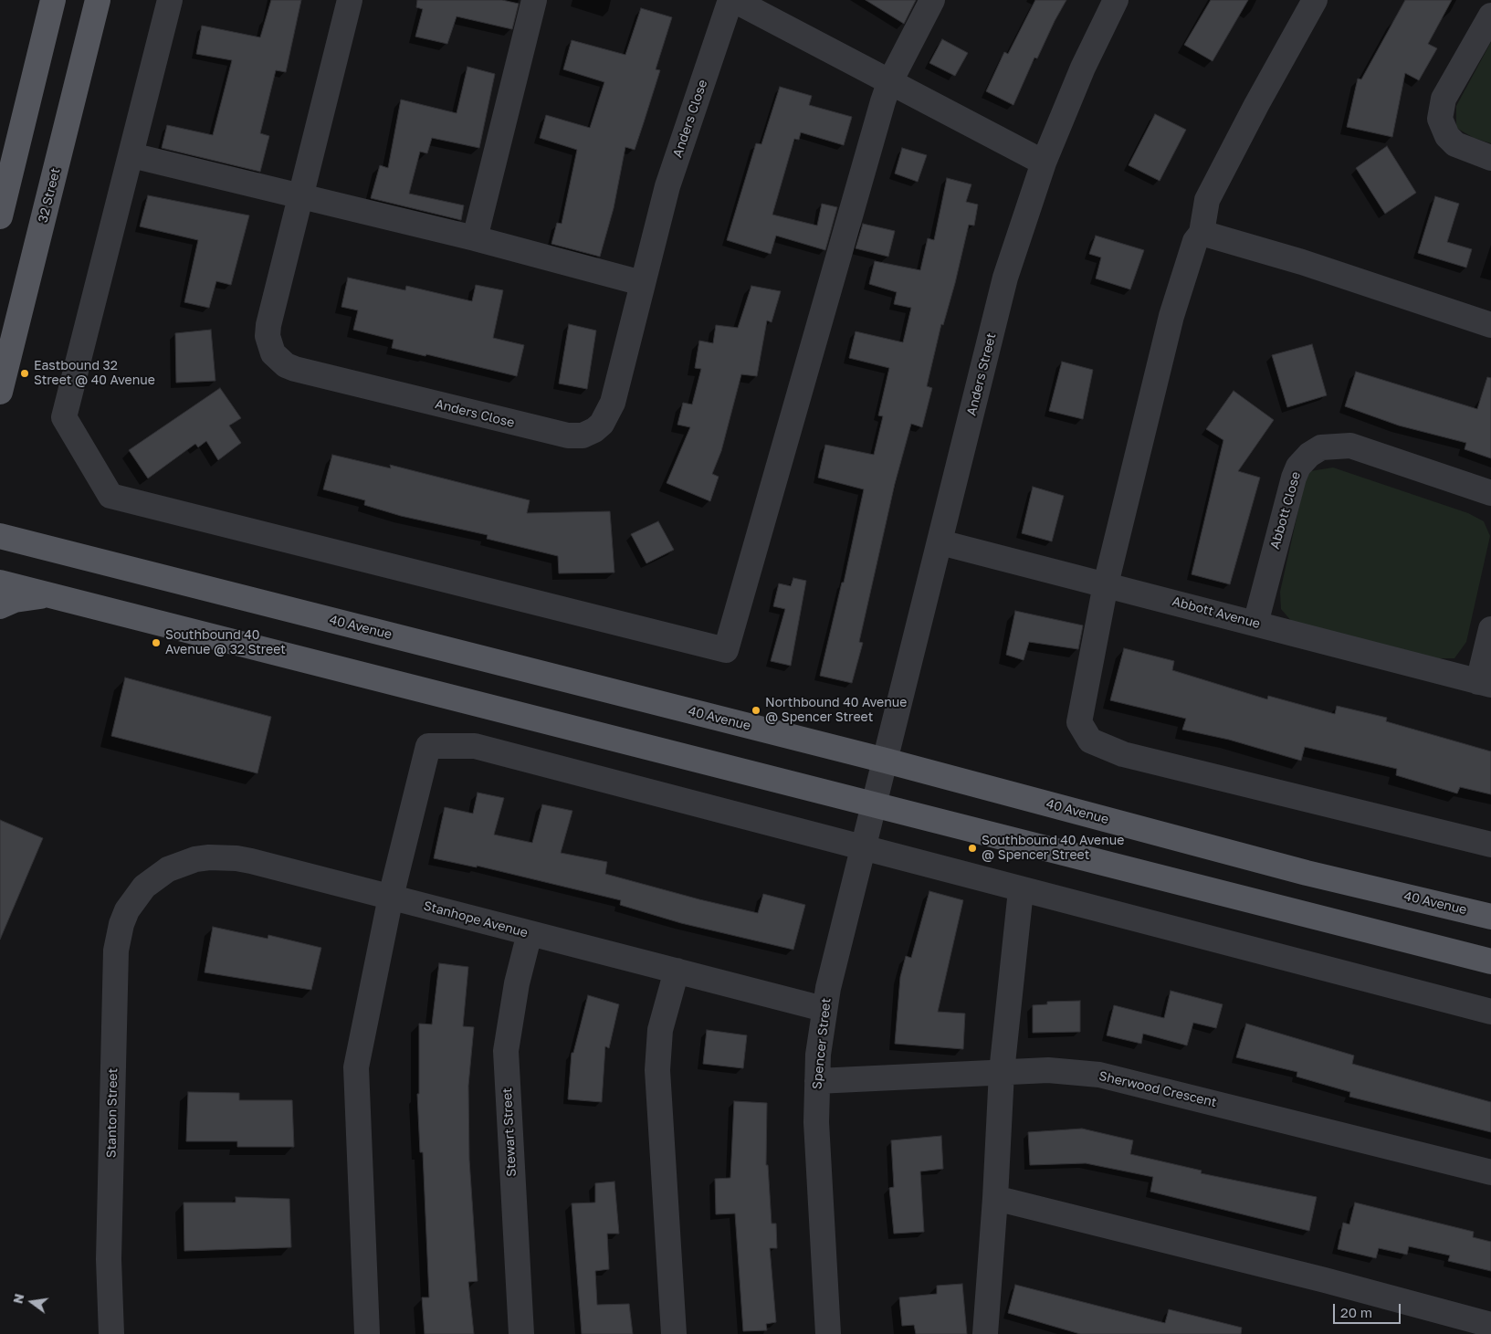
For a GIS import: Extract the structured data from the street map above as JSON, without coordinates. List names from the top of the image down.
{
  "streets": {
    "main road": ["32 Street", "40 Avenue"],
    "street": [
      "Anders Close",
      "Anders Street",
      "Abbott Close",
      "Abbott Avenue",
      "Stanhope Avenue",
      "Spencer Street",
      "Sherwood Crescent",
      "Stanton Street",
      "Stewart Street"
    ]
  },
  "crossings": [
    ["Anders Street", "Abbott Avenue"],
    ["Anders Street", "40 Avenue"],
    ["Anders Street", "Spencer Street"],
    ["Abbott Close", "Abbott Avenue"],
    ["40 Avenue", "Spencer Street"],
    ["Stanhope Avenue", "Spencer Street"],
    ["Stanhope Avenue", "Stanton Street"],
    ["Stanhope Avenue", "Stewart Street"],
    ["Spencer Street", "Sherwood Crescent"]
  ],
  "places": [
    "Eastbound 32 Street @ 40 Avenue",
    "Southbound 40 Avenue @ 32 Street",
    "Northbound 40 Avenue @ Spencer Street",
    "Southbound 40 Avenue @ Spencer Street"
  ],
  "scale_bar": "20 m",
  "north": "left"
}
